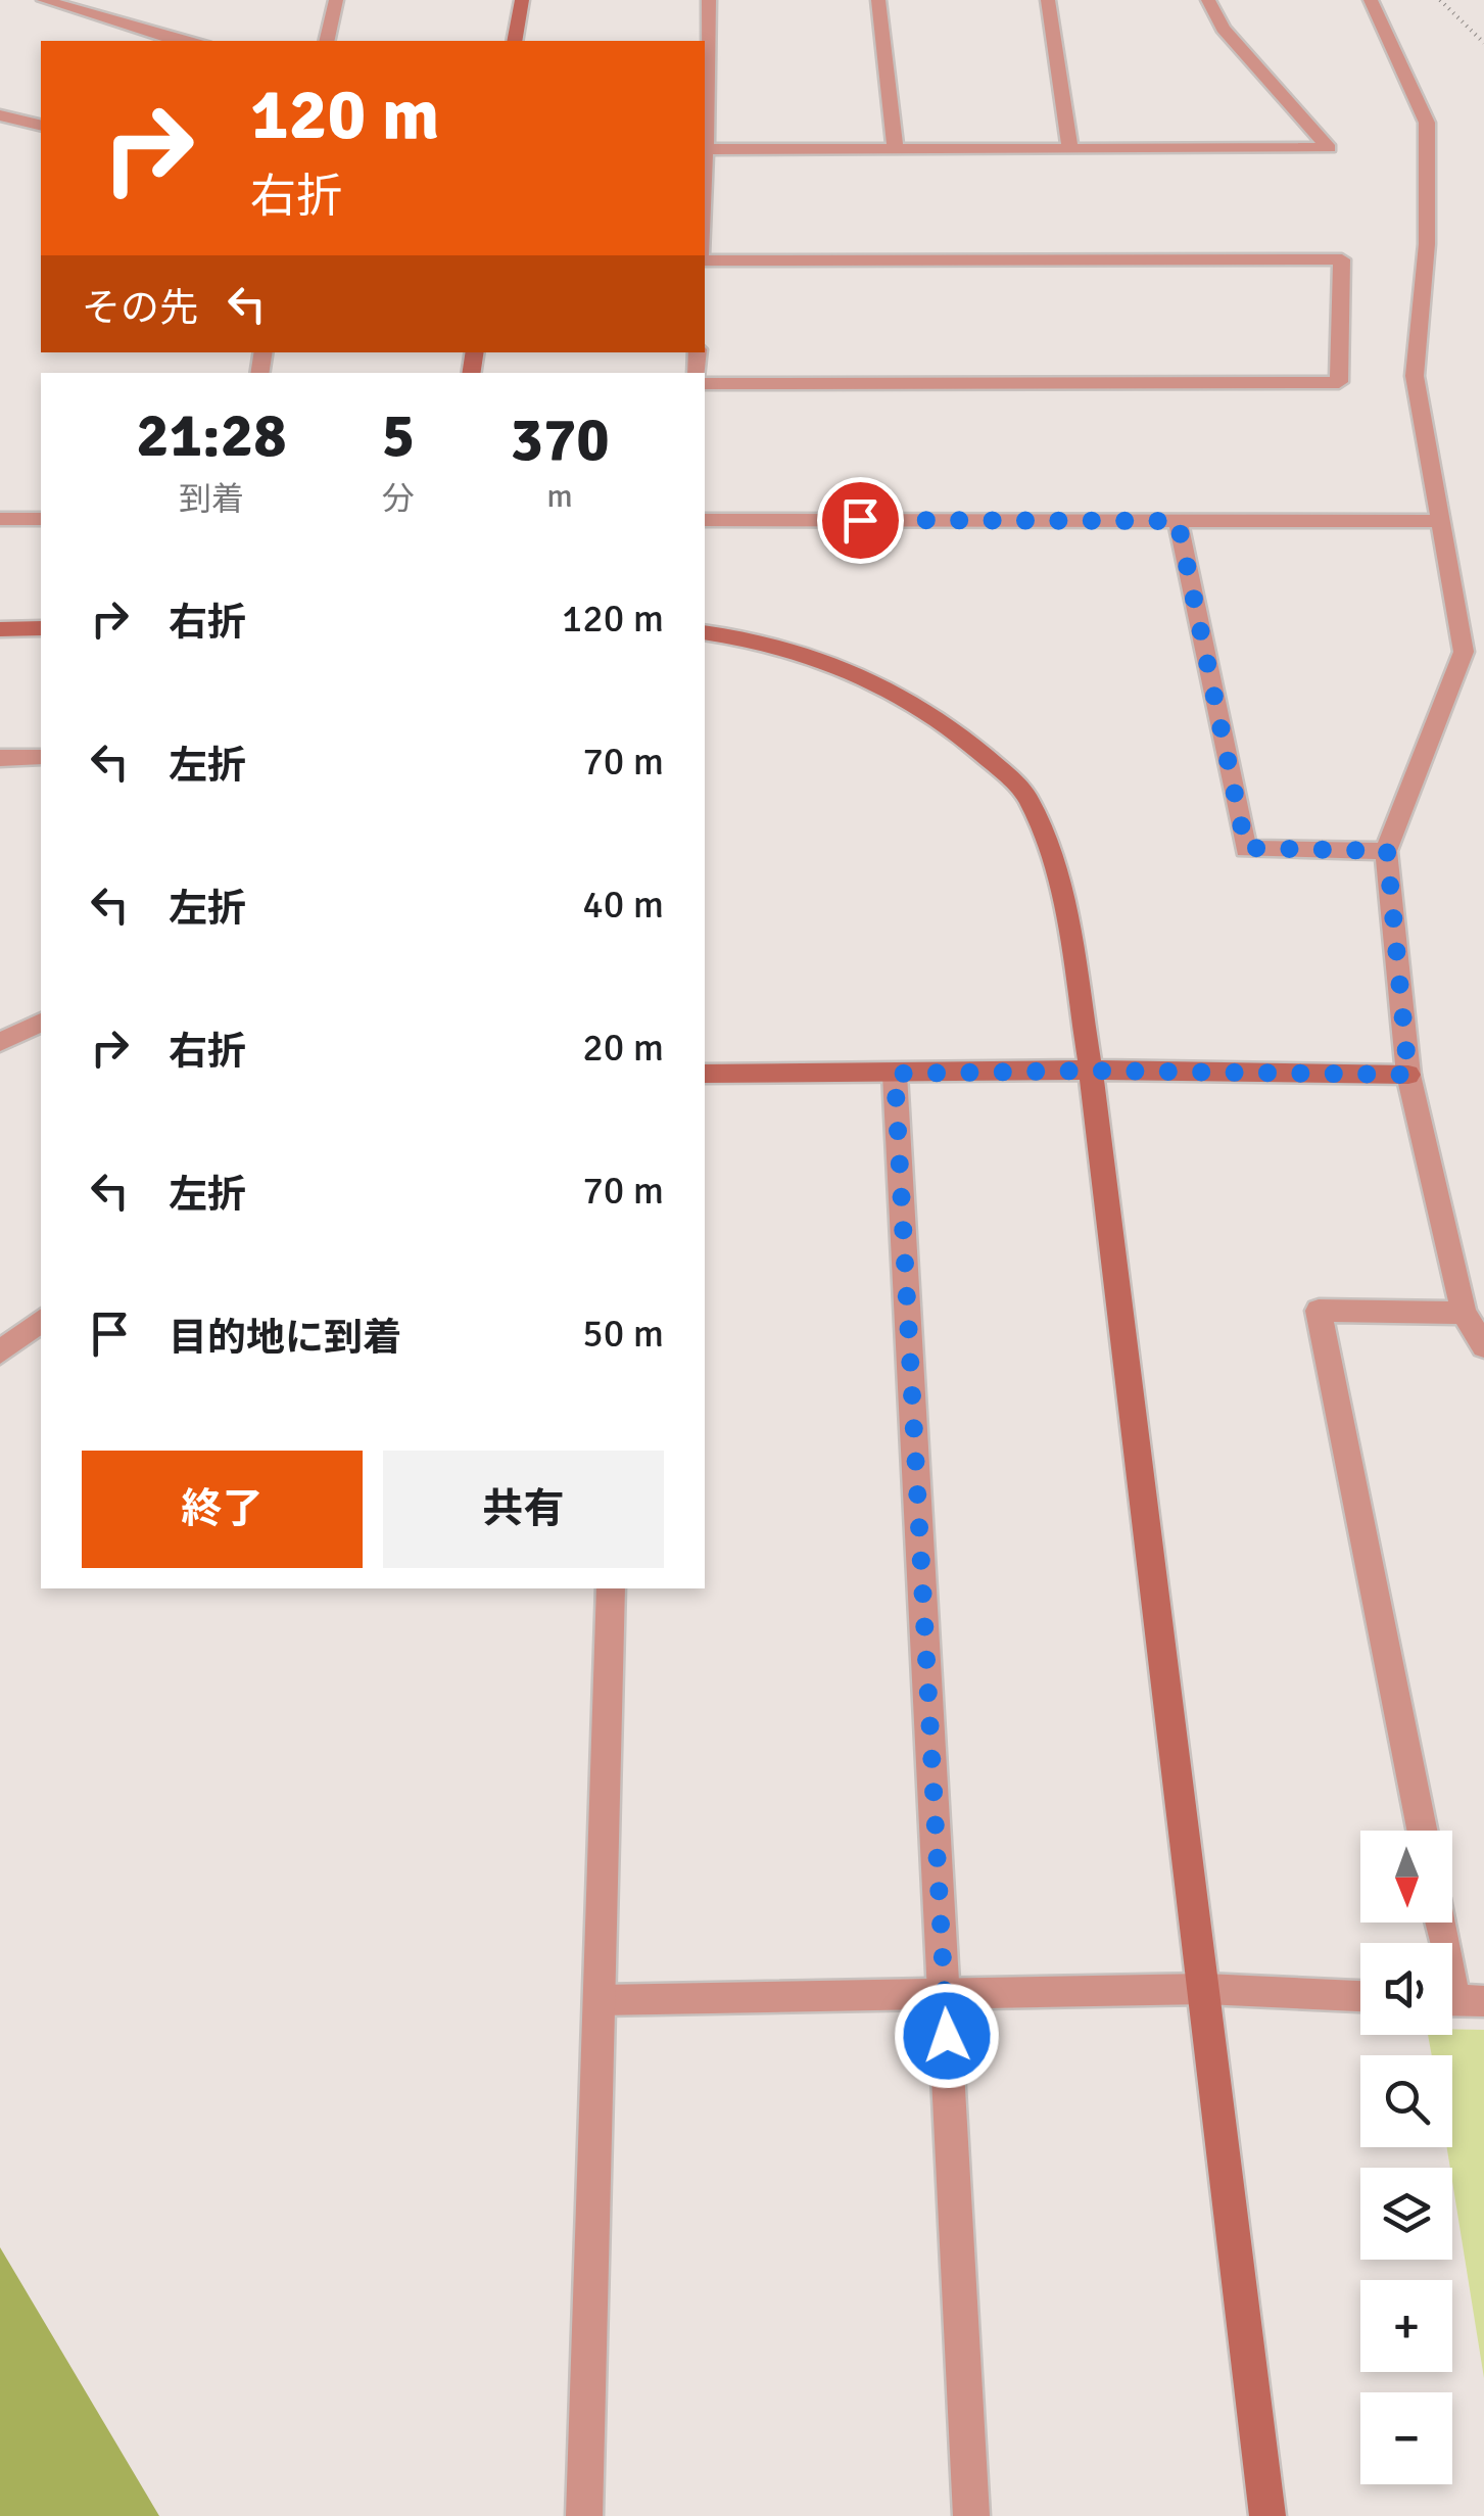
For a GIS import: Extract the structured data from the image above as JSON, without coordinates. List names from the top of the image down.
{
  "north": "bottom",
  "page": {
    "turn": ["120 m", "右折"],
    "then": "その先",
    "eta": [
      "21:28",
      "到着",
      "5",
      "分",
      "370",
      "m"
    ],
    "list": [
      {
        "name": "右折",
        "value": "120 m"
      },
      {
        "name": "左折",
        "value": "70 m"
      },
      {
        "name": "左折",
        "value": "40 m"
      },
      {
        "name": "右折",
        "value": "20 m"
      },
      {
        "name": "左折",
        "value": "70 m"
      },
      {
        "name": "目的地に到着",
        "value": "50 m"
      }
    ],
    "buttons": ["終了", "共有"],
    "map_buttons": ["+", "−"]
  }
}
